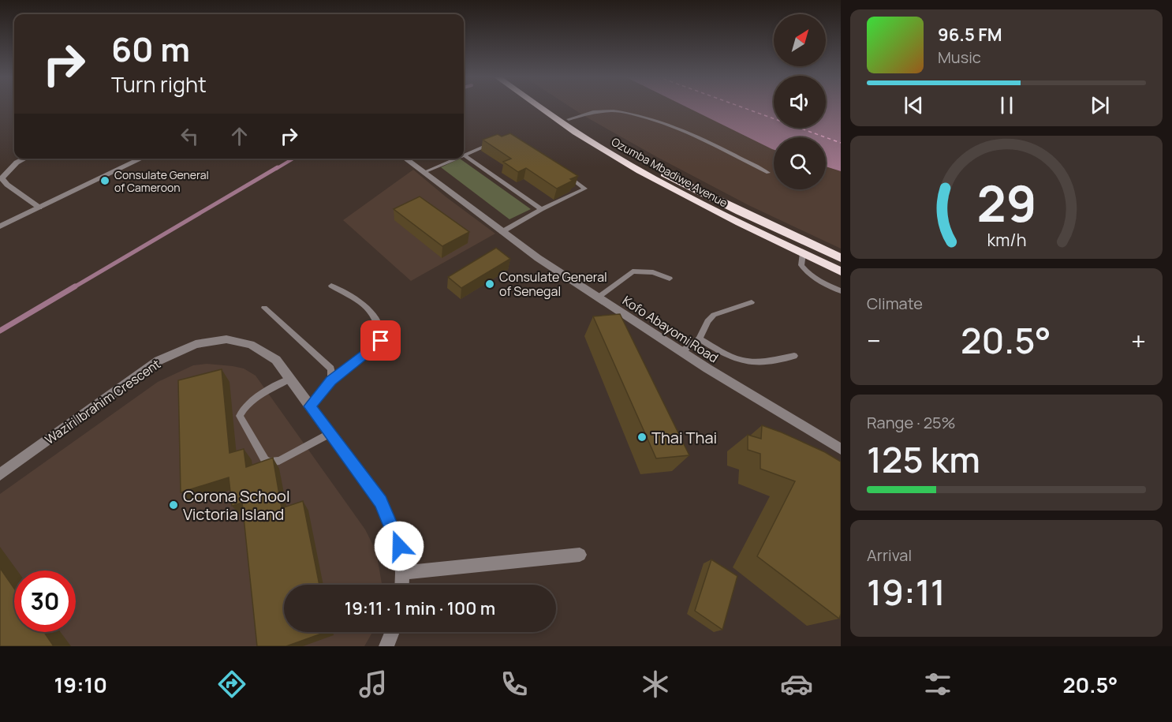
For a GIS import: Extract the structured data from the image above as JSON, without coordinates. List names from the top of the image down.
{
  "streets": {
    "highway": ["Ozumba Mbadiwe Avenue"],
    "street": ["Kofo Abayomi Road", "Waziri Ibrahim Crescent"]
  },
  "places": [
    "Consulate General of Cameroon",
    "Consulate General of Senegal",
    "Thai Thai",
    "Corona School Victoria Island"
  ],
  "north": "top right",
  "page": {
    "turn": ["60 m", "Turn right"],
    "song": ["96.5 FM", "Music"],
    "tile": [
      "Climate",
      ["Range · 25%", "125 km"],
      ["Arrival", "19:11"]
    ],
    "heat": ["−", "20.5°", "+"],
    "limit": "30",
    "trip": "19:11 · 1 min · 100 m",
    "tabs": ["19:10", "20.5°"],
    "gauge": ["29", "km/h"]
  }
}
